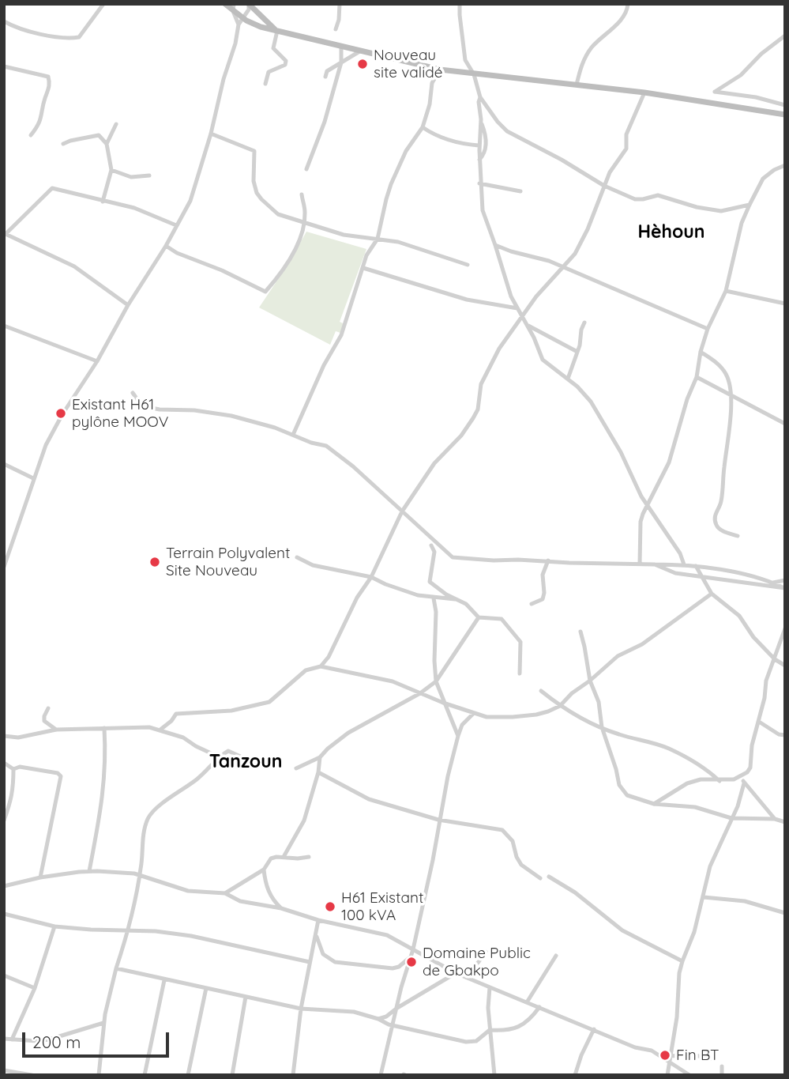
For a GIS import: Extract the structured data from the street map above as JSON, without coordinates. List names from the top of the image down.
{
  "districts": ["Hèhoun", "Tanzoun"],
  "places": [
    "Nouveau site validé",
    "Existant H61 pylône MOOV",
    "Terrain Polyvalent Site Nouveau",
    "H61 Existant 100 kVA",
    "Domaine Public de Gbakpo",
    "Fin BT"
  ],
  "scale_bar": "200 m"
}
